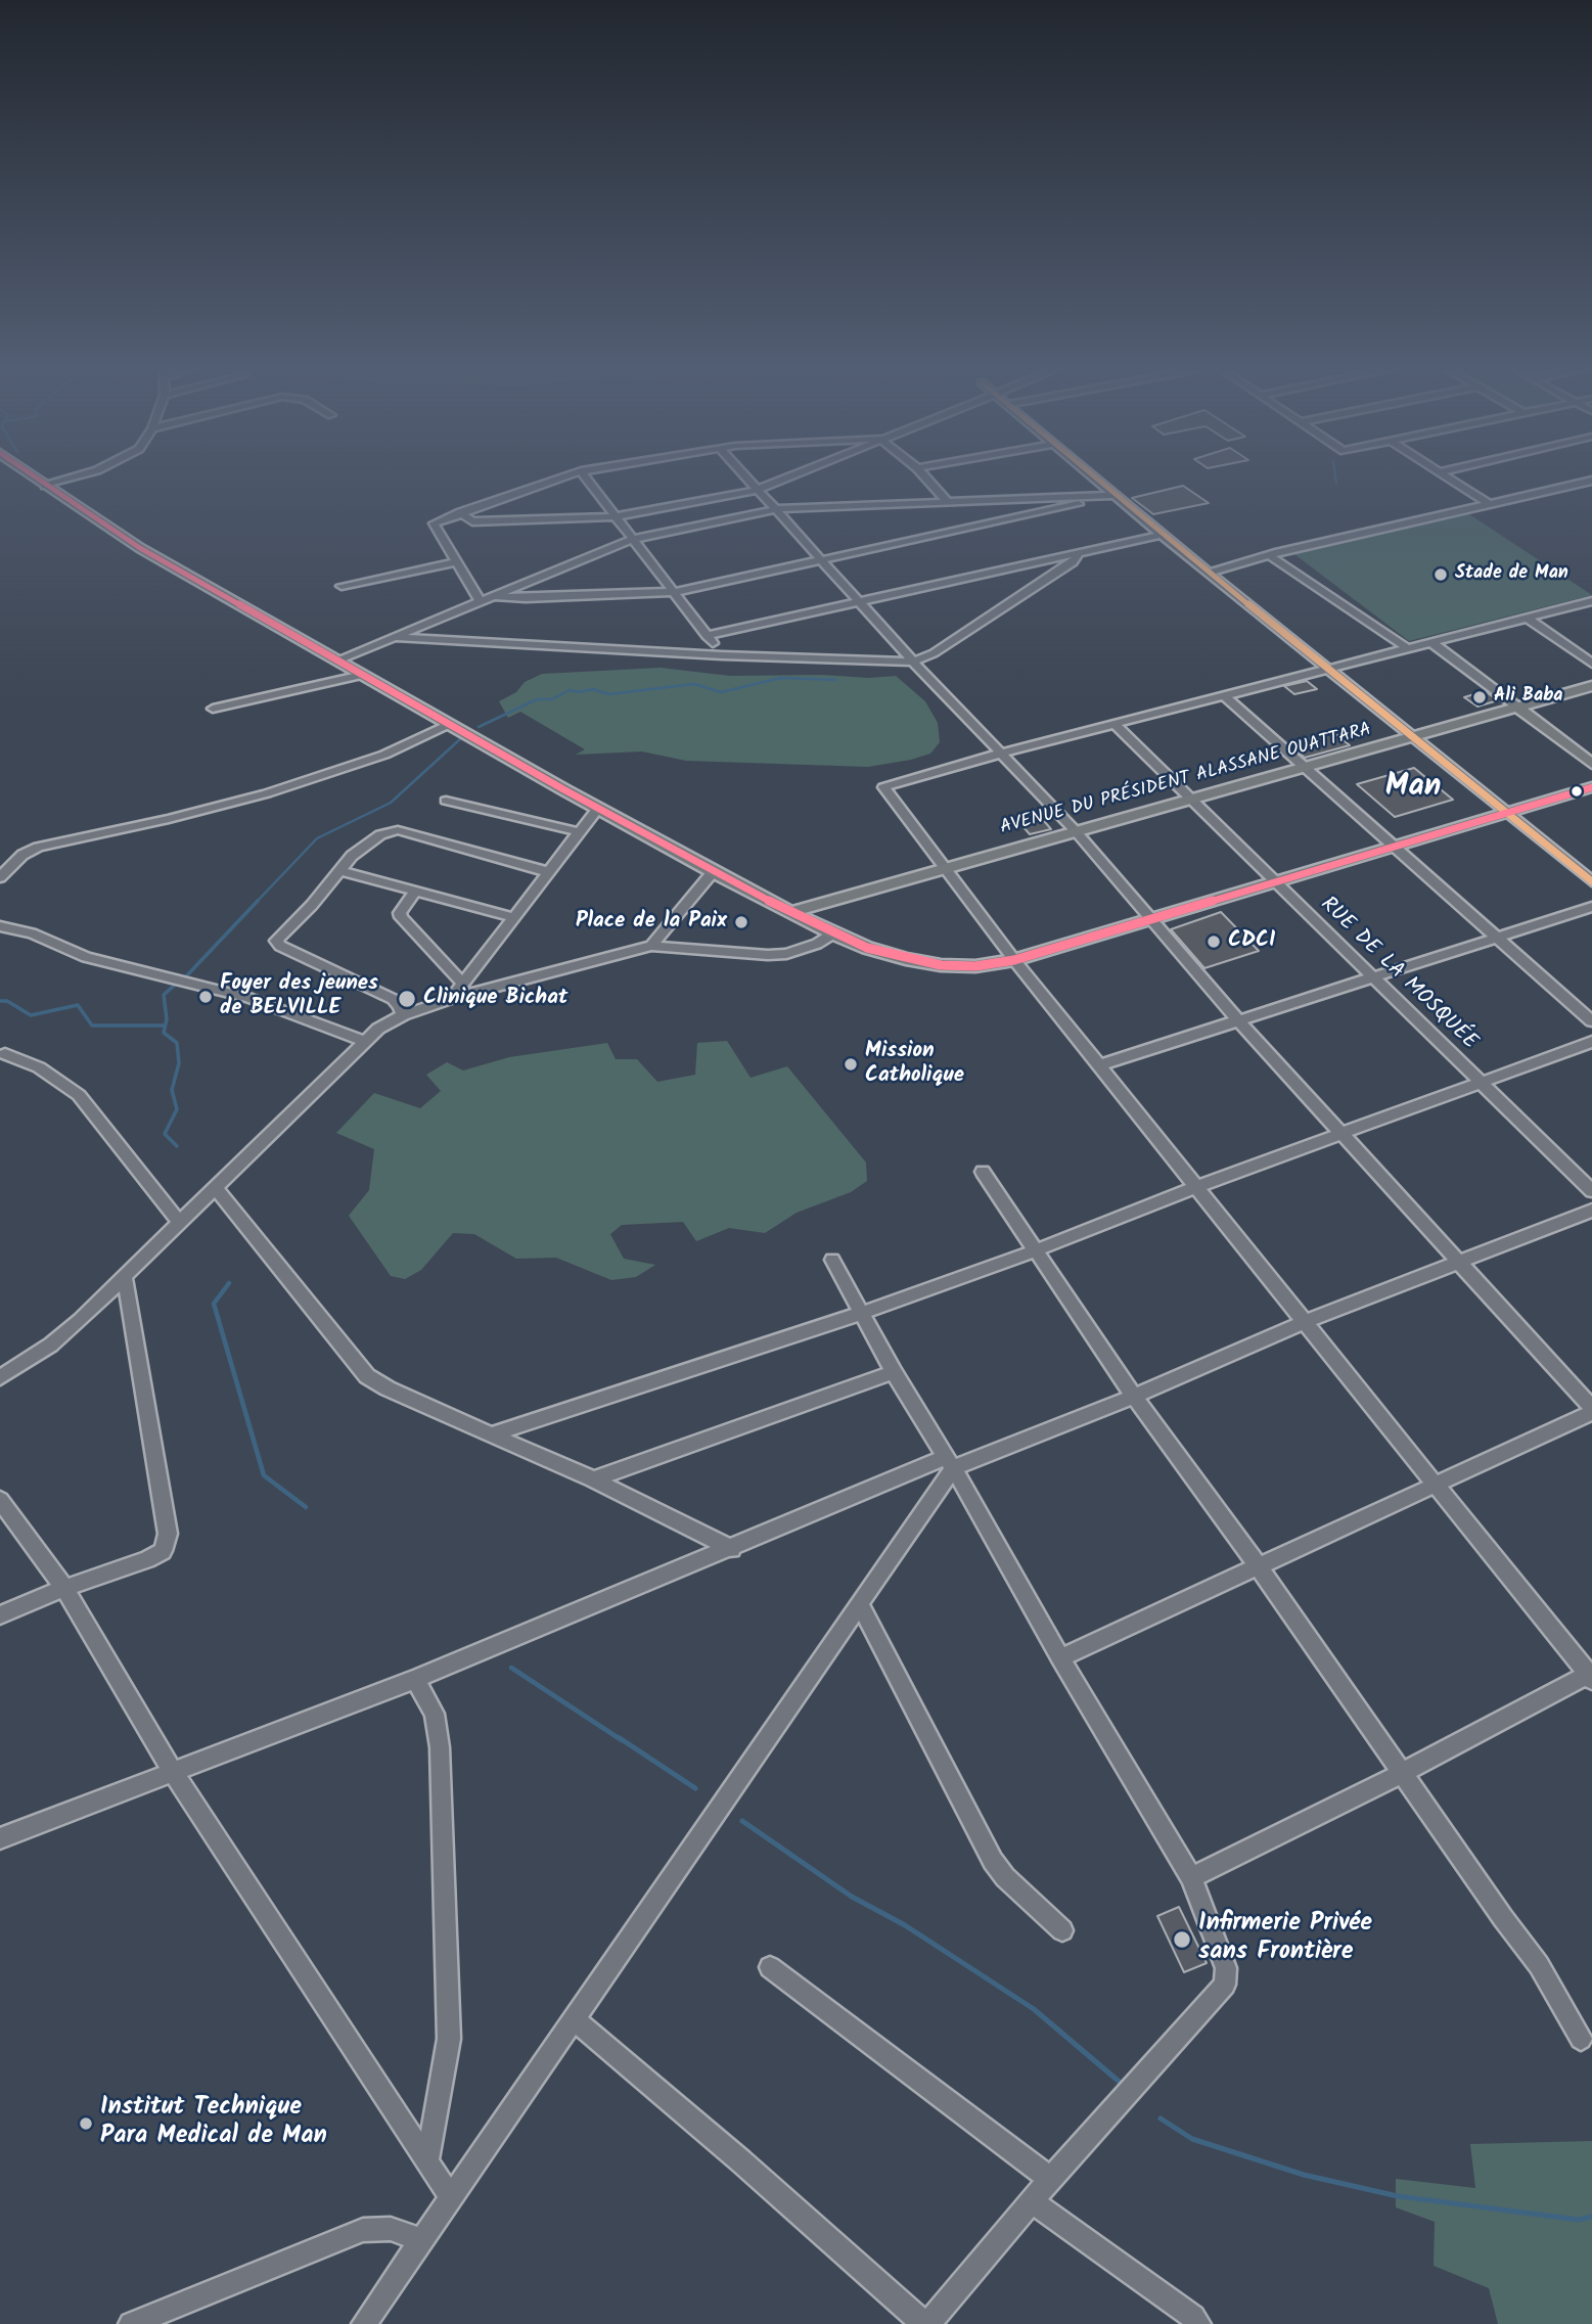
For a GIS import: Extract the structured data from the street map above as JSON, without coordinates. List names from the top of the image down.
{
  "streets": {
    "main road": ["AVENUE DU PRÉSIDENT ALASSANE OUATTARA"],
    "street": ["RUE DE LA MOSQUÉE"]
  },
  "crossings": [
    ["AVENUE DU PRÉSIDENT ALASSANE OUATTARA", "RUE DE LA MOSQUÉE"]
  ],
  "districts": ["Man"],
  "places": [
    "Stade de Man",
    "Ali Baba",
    "Place de la Paix",
    "CDCI",
    "Foyer des jeunes de BELVILLE",
    "Clinique Bichat",
    "Mission Catholique",
    "Infirmerie Privée sans Frontière",
    "Institut Technique Para Medical de Man"
  ]
}
